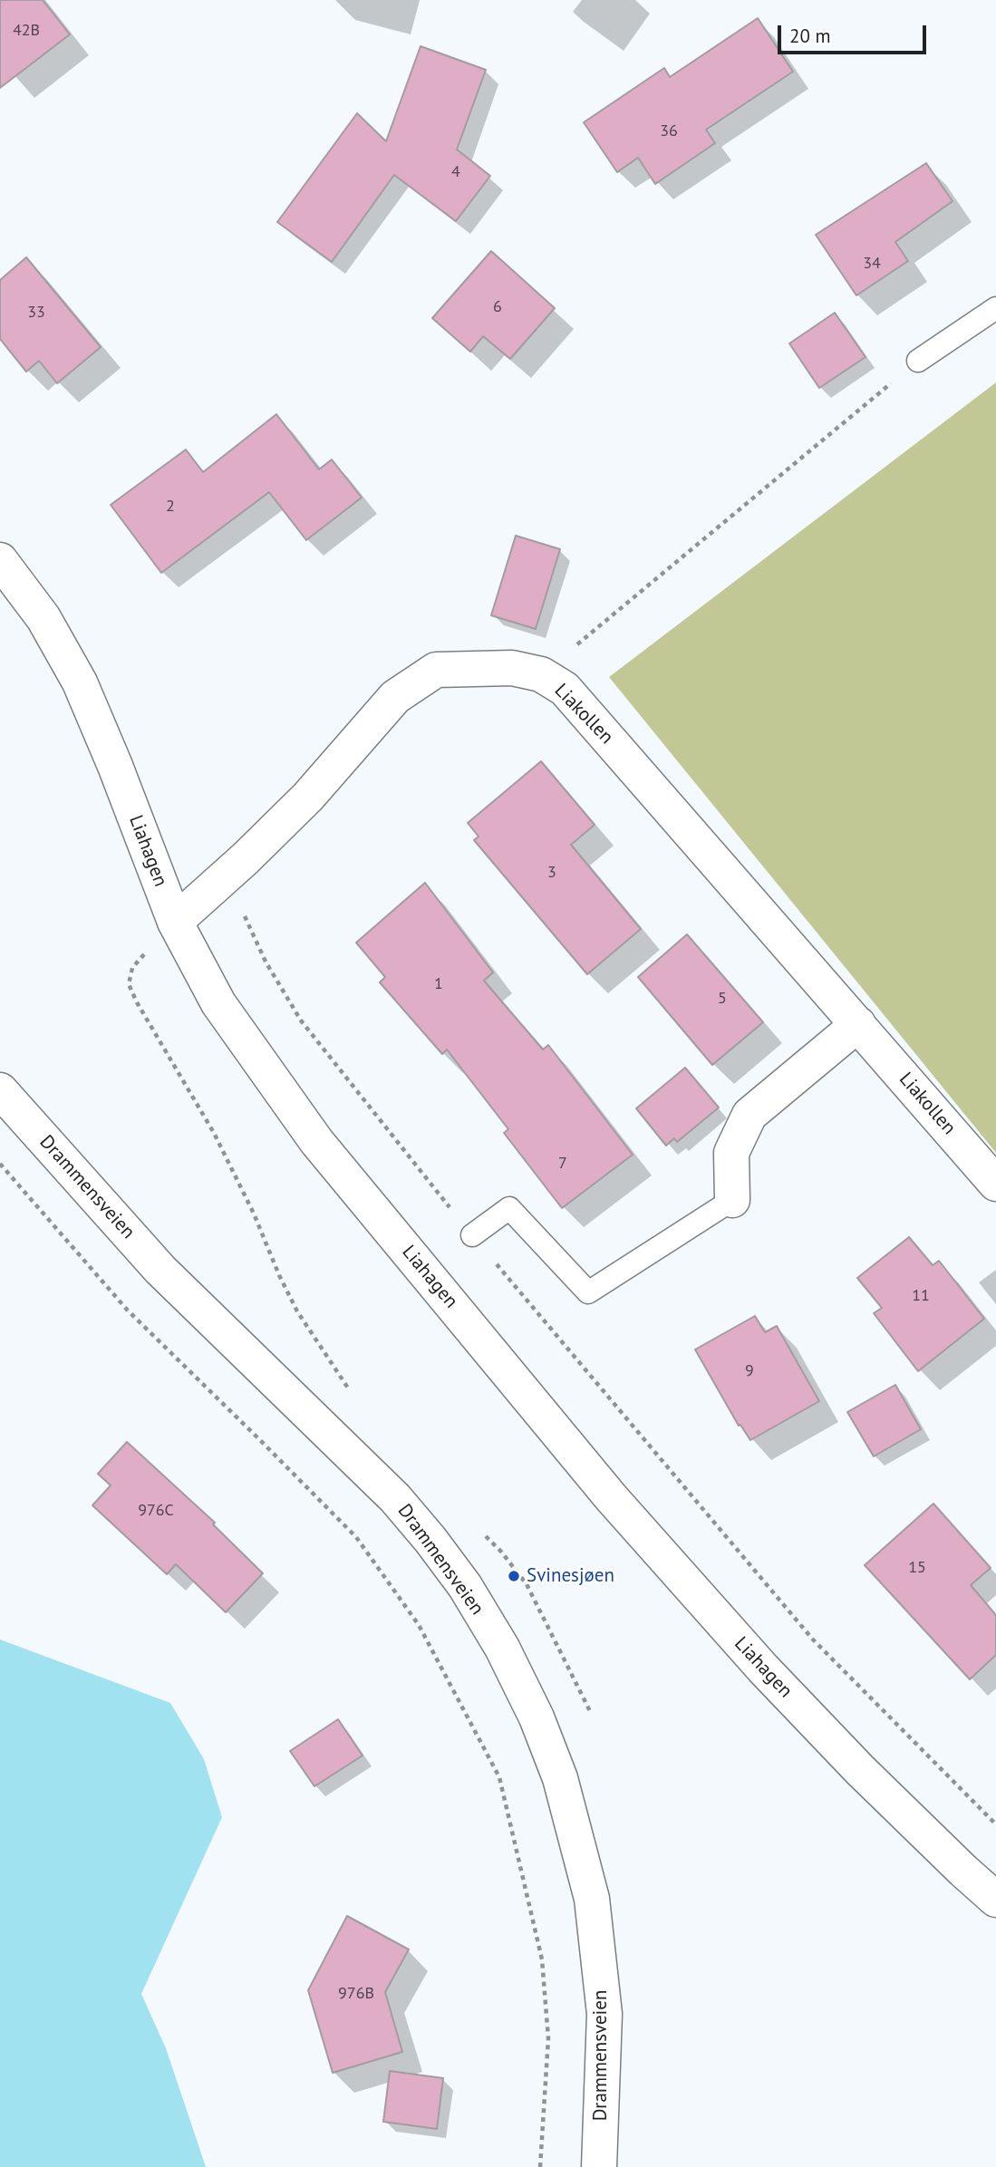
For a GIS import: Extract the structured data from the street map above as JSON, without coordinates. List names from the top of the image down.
{
  "streets": {
    "main road": ["Liakollen", "Liahagen", "Drammensveien"]
  },
  "crossings": [
    ["Liakollen", "Liahagen"]
  ],
  "places": ["Svinesjøen"],
  "house_numbers": [
    "42B",
    "36",
    "4",
    "34",
    "6",
    "33",
    "2",
    "3",
    "1",
    "5",
    "7",
    "11",
    "9",
    "976C",
    "15",
    "976B"
  ],
  "scale_bar": "20 m"
}
